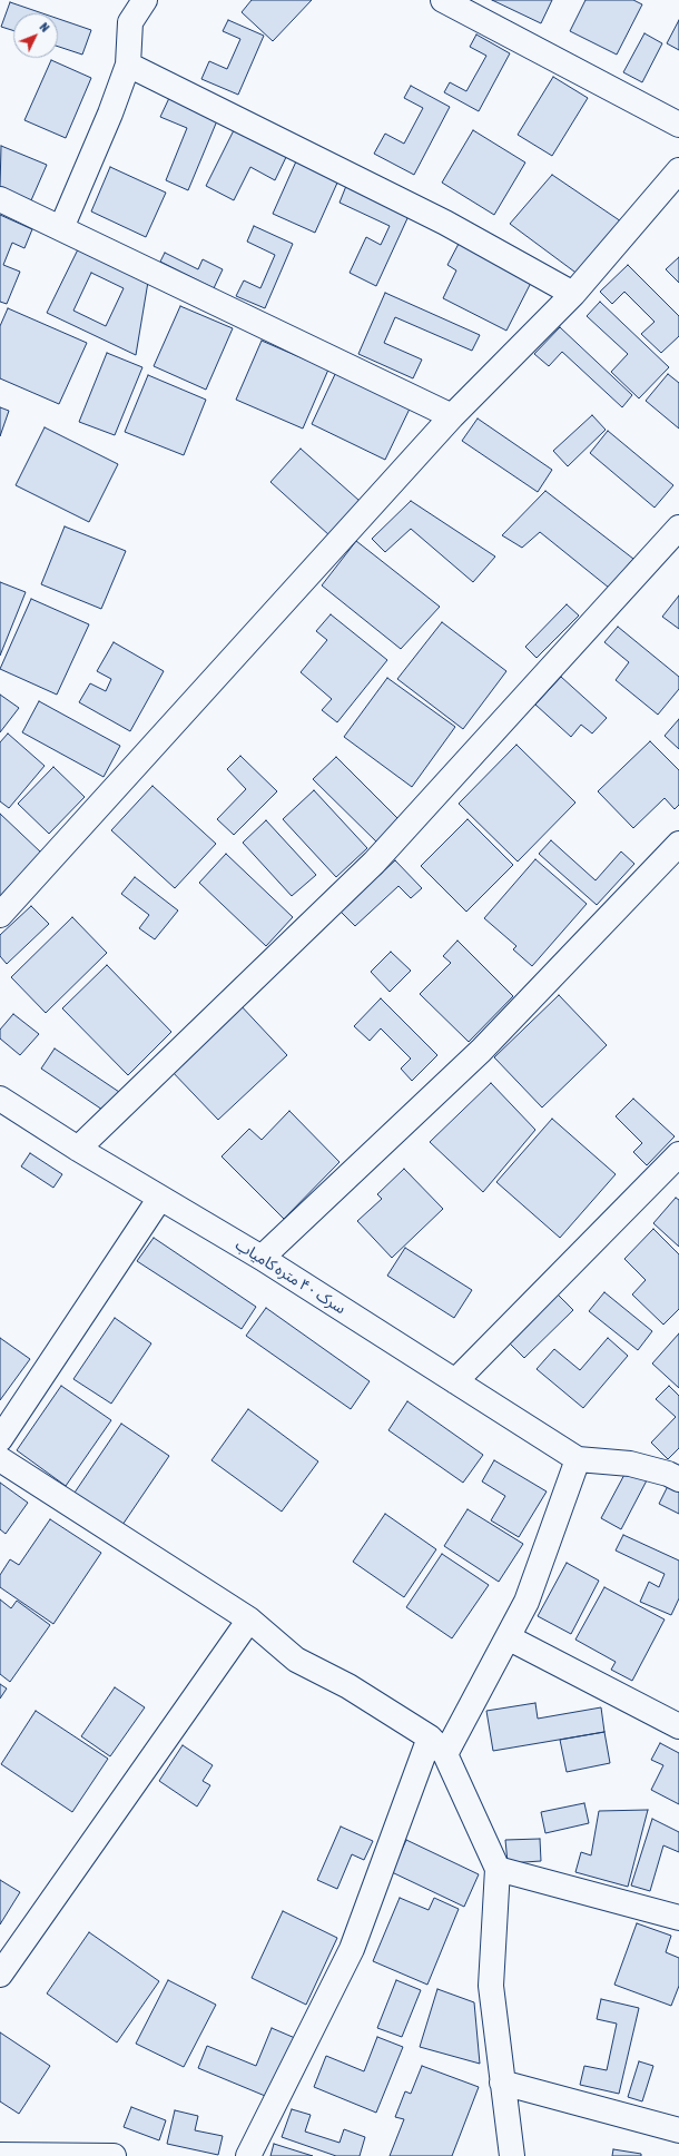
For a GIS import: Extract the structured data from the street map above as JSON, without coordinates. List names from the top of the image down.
{
  "streets": {
    "street": ["سرک ۴۰ متره کامیاب"]
  },
  "north": "top right"
}
